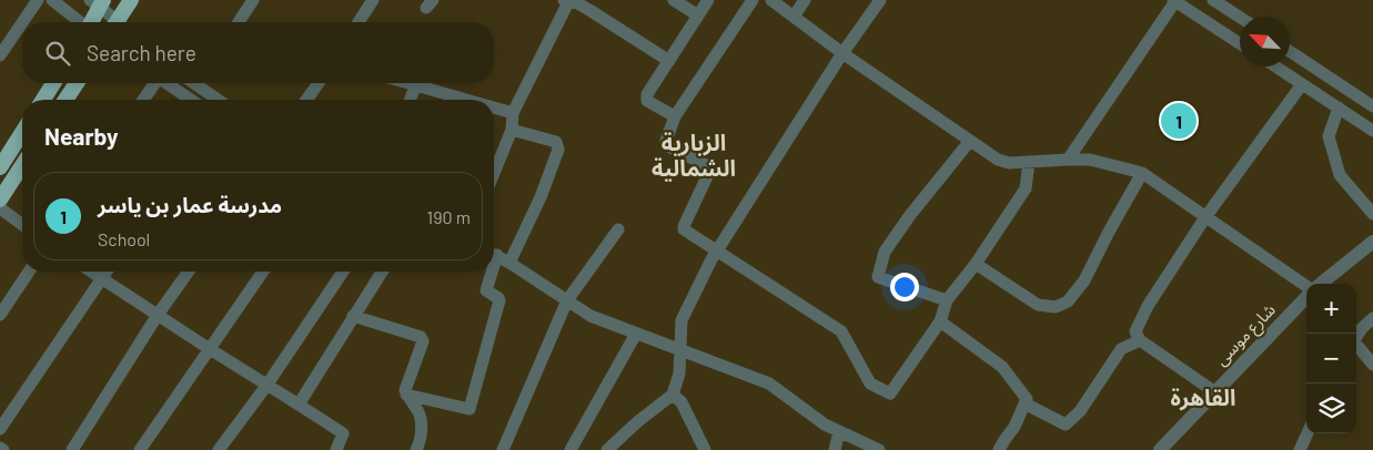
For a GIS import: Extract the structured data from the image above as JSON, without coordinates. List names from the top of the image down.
{
  "streets": {
    "street": ["شارع موسى"]
  },
  "districts": ["الزبارية الشمالية", "القاهرة"],
  "north": "top left",
  "page": {
    "search": "Search here",
    "heading": "Nearby",
    "pins": "1",
    "list": [
      {
        "mark": "1",
        "name": "مدرسة عمار بن ياسر",
        "note": "School",
        "value": "190 m"
      }
    ],
    "map_buttons": ["+", "−"]
  }
}
